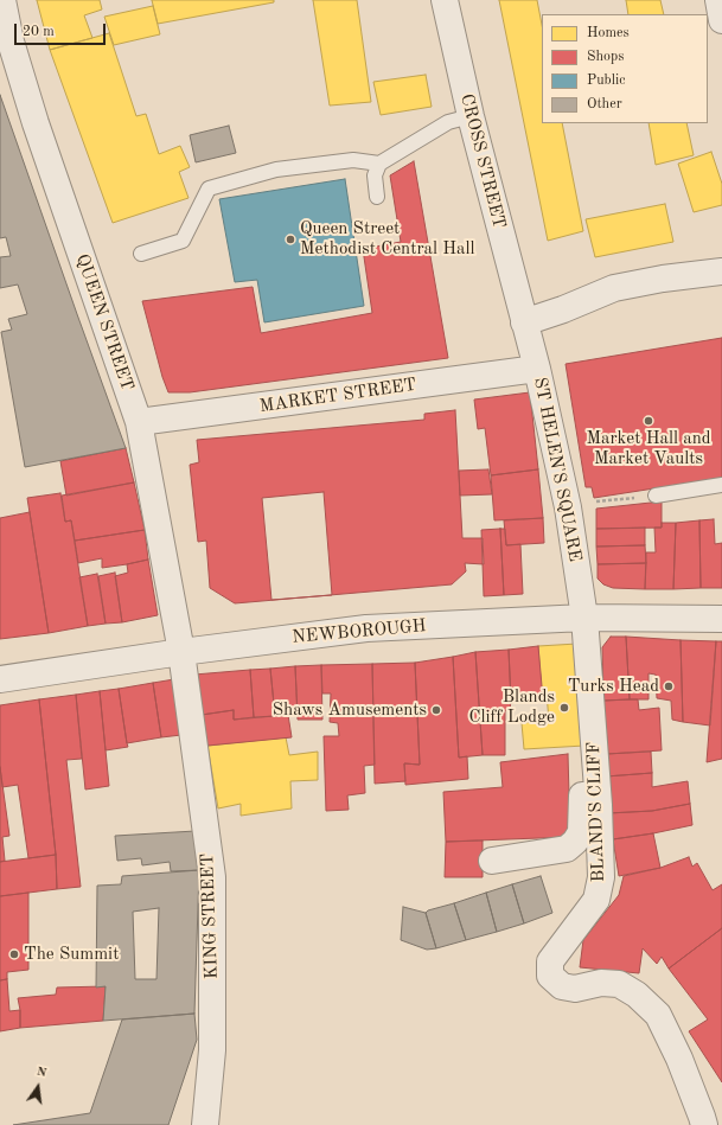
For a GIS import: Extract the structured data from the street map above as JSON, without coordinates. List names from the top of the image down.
{
  "streets": {
    "street": [
      "CROSS STREET",
      "QUEEN STREET",
      "MARKET STREET",
      "ST HELEN'S SQUARE",
      "NEWBOROUGH",
      "BLAND'S CLIFF",
      "KING STREET"
    ]
  },
  "crossings": [
    ["CROSS STREET", "ST HELEN'S SQUARE"],
    ["QUEEN STREET", "MARKET STREET"],
    ["QUEEN STREET", "NEWBOROUGH"],
    ["QUEEN STREET", "KING STREET"],
    ["MARKET STREET", "ST HELEN'S SQUARE"],
    ["ST HELEN'S SQUARE", "NEWBOROUGH"],
    ["ST HELEN'S SQUARE", "BLAND'S CLIFF"],
    ["NEWBOROUGH", "BLAND'S CLIFF"],
    ["NEWBOROUGH", "KING STREET"]
  ],
  "places": [
    "Queen Street Methodist Central Hall",
    "Market Hall and Market Vaults",
    "Turks Head",
    "Blands Cliff Lodge",
    "Shaws Amusements",
    "The Summit"
  ],
  "legend": [
    "Homes",
    "Shops",
    "Public",
    "Other"
  ],
  "scale_bar": "20 m",
  "north": "top"
}
